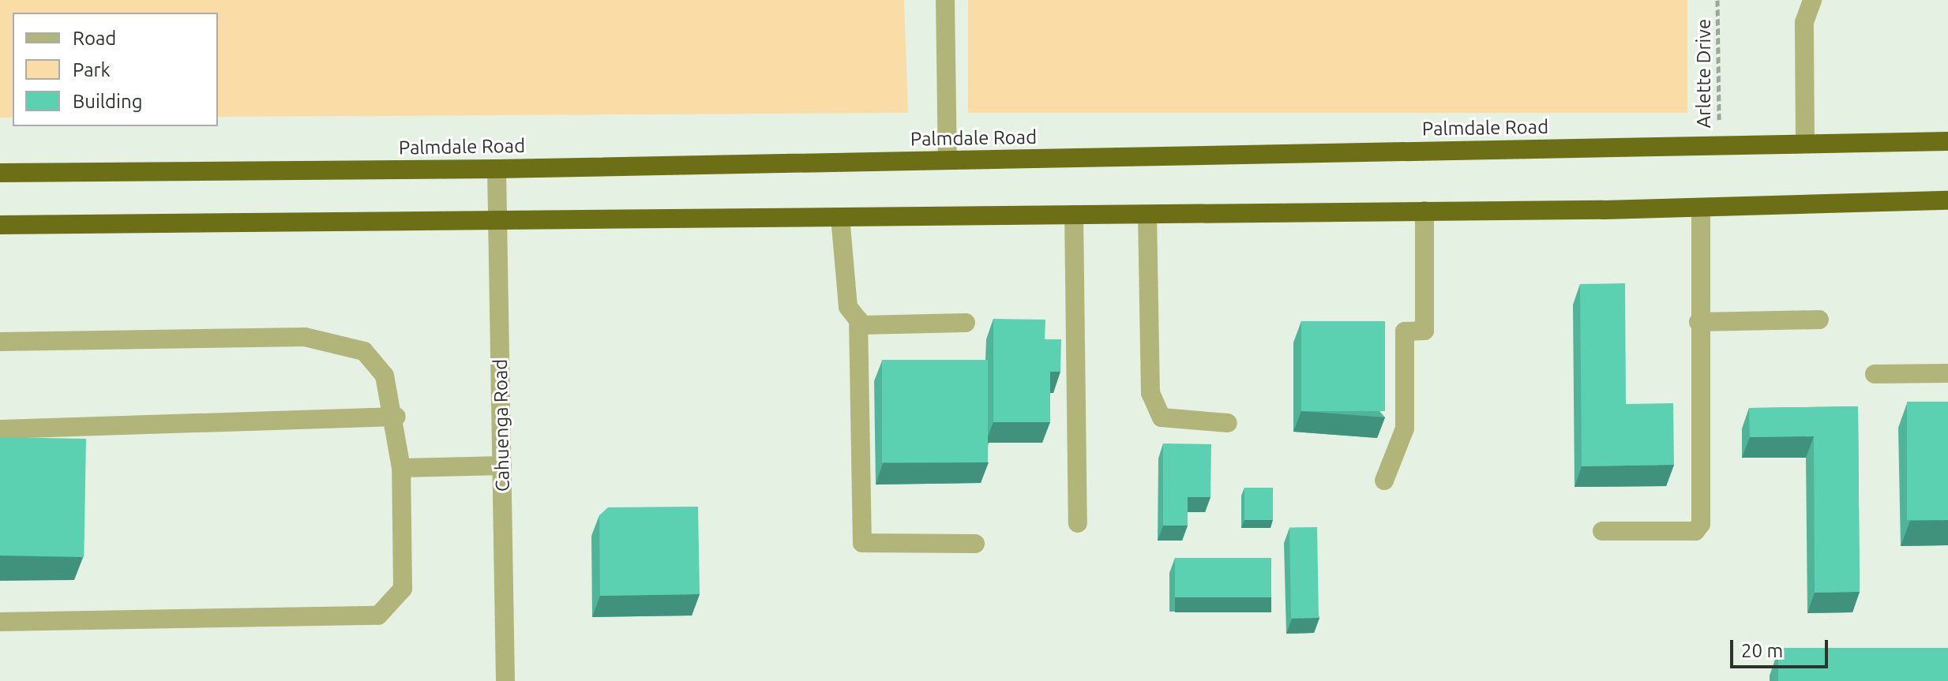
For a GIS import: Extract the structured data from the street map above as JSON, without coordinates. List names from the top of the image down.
{
  "streets": {
    "highway": ["Palmdale Road"],
    "street": ["Cahuenga Road"],
    "path": ["Arlette Drive"]
  },
  "crossings": [
    ["Arlette Drive", "Palmdale Road"],
    ["Palmdale Road", "Cahuenga Road"]
  ],
  "legend": ["Road", "Park", "Building"],
  "scale_bar": "20 m"
}
